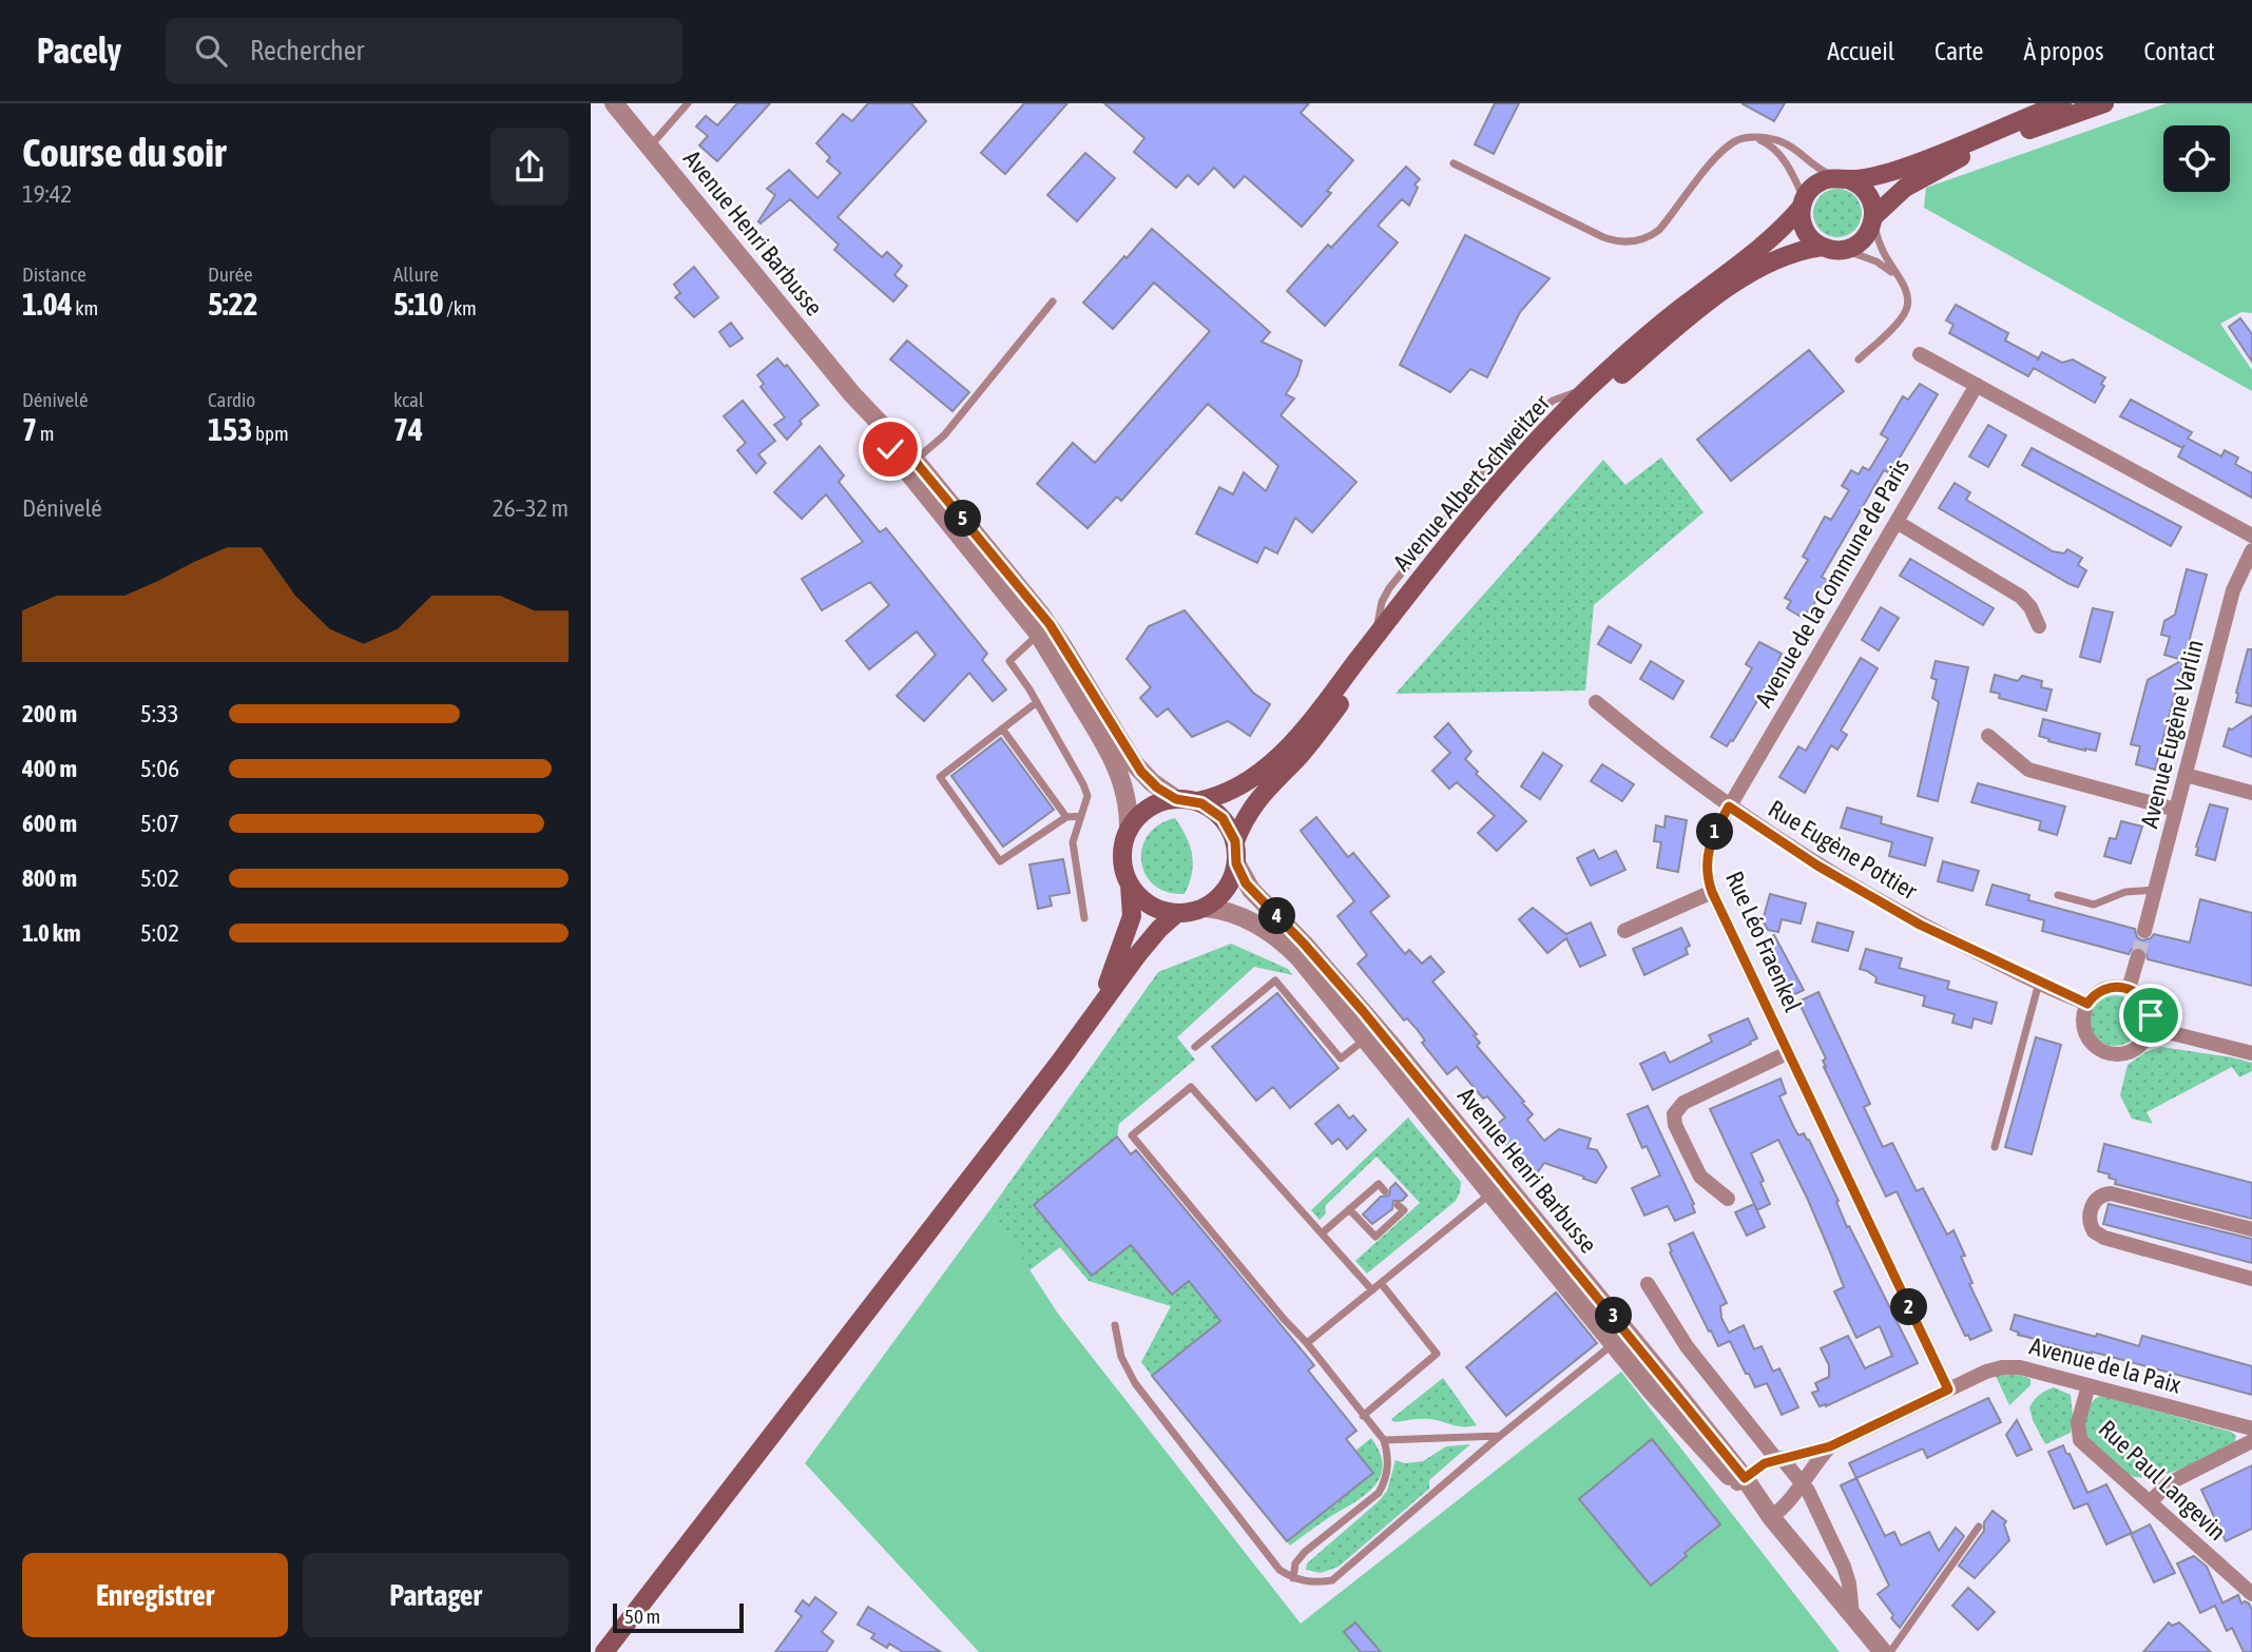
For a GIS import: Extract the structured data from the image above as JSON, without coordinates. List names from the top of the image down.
{
  "streets": {
    "main road": ["Avenue Albert Schweitzer"],
    "street": [
      "Avenue Henri Barbusse",
      "Avenue de la Commune de Paris",
      "Avenue Eugène Varlin",
      "Rue Eugène Pottier",
      "Rue Léo Fraenkel",
      "Avenue de la Paix",
      "Rue Paul Langevin"
    ]
  },
  "crossings": [
    ["Avenue Henri Barbusse", "Avenue Albert Schweitzer"],
    ["Avenue Henri Barbusse", "Avenue de la Paix"],
    ["Avenue de la Commune de Paris", "Rue Eugène Pottier"],
    ["Avenue de la Commune de Paris", "Rue Léo Fraenkel"],
    ["Rue Eugène Pottier", "Rue Léo Fraenkel"],
    ["Rue Léo Fraenkel", "Avenue de la Paix"],
    ["Avenue de la Paix", "Rue Paul Langevin"]
  ],
  "scale_bar": "50 m",
  "page": {
    "header": "Pacely",
    "search": "Rechercher",
    "nav": [
      "Accueil",
      "Carte",
      "À propos",
      "Contact"
    ],
    "heading": ["Course du soir", "19:42"],
    "stats": [
      ["Distance", "1.04 km"],
      ["Durée", "5:22"],
      ["Allure", "5:10 /km"],
      ["Dénivelé", "7 m"],
      ["Cardio", "153 bpm"],
      ["kcal", "74"]
    ],
    "chart": ["Dénivelé", "26–32 m"],
    "pins": [
      "5",
      "1",
      "4",
      "2",
      "3"
    ],
    "list": [
      {
        "name": "200 m",
        "note": "5:33"
      },
      {
        "name": "400 m",
        "note": "5:06"
      },
      {
        "name": "600 m",
        "note": "5:07"
      },
      {
        "name": "800 m",
        "note": "5:02"
      },
      {
        "name": "1.0 km",
        "note": "5:02"
      }
    ],
    "buttons": ["Enregistrer", "Partager"],
    "scale": "50 m"
  }
}
